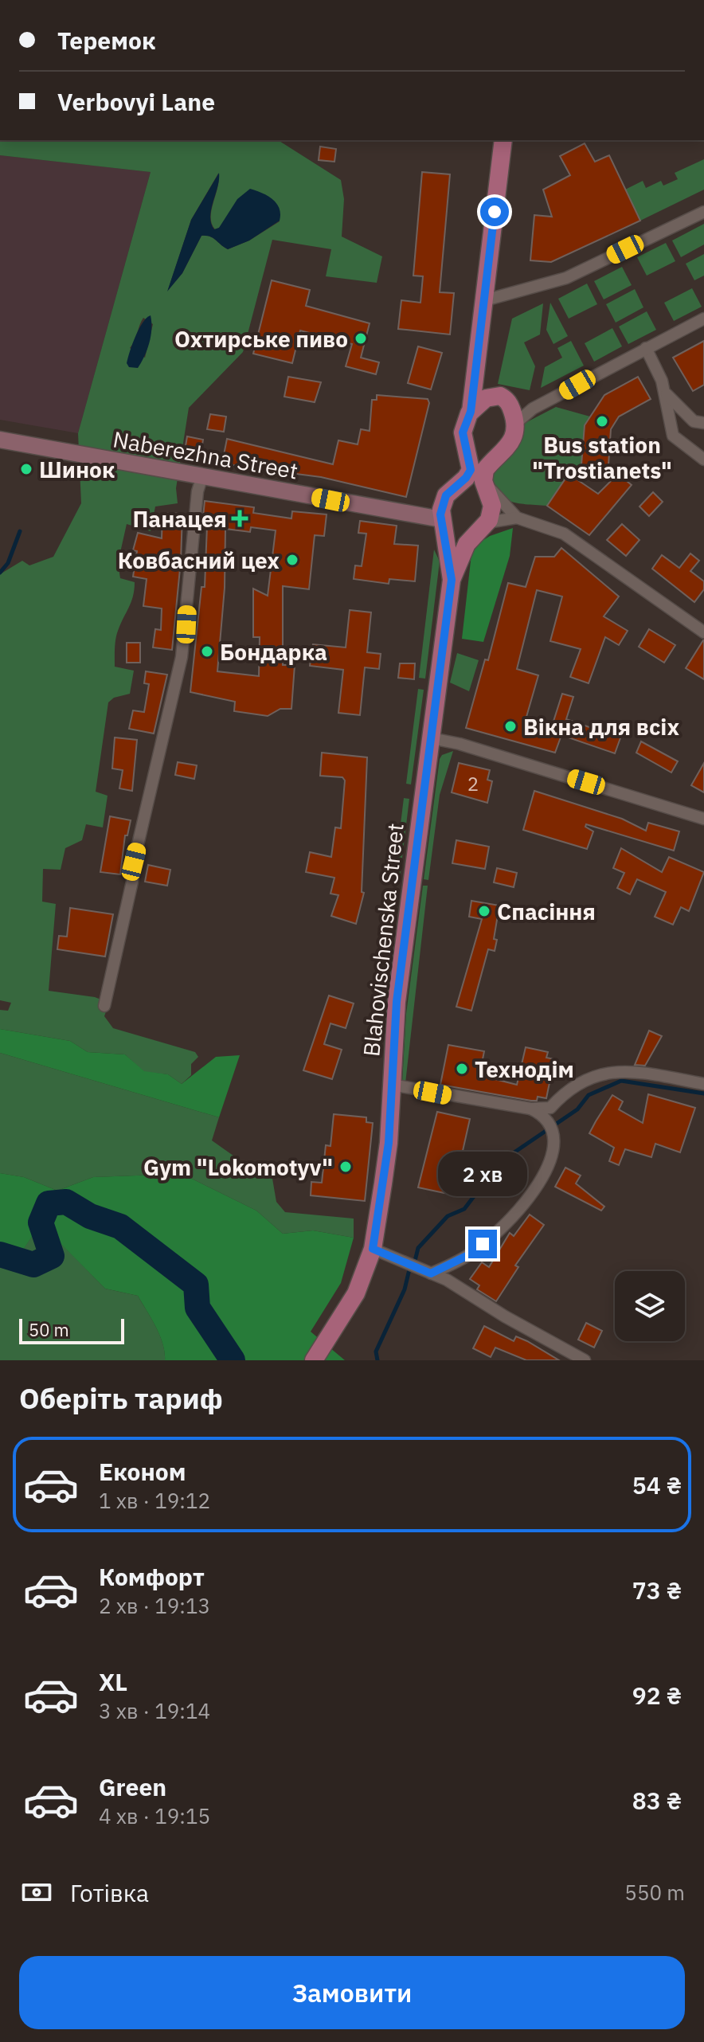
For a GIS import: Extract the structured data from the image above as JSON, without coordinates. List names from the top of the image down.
{
  "streets": {
    "main road": ["Naberezhna Street", "Blahovischenska Street"]
  },
  "places": {
    "other": [
      "Охтирське пиво",
      "Bus station \"Trostianets\"",
      "Шинок",
      "Ковбасний цех",
      "Бондарка",
      "Вікна для всіх",
      "Спасіння",
      "Технодім",
      "Gym \"Lokomotyv\""
    ],
    "health": ["Панацея"]
  },
  "house_numbers": ["2"],
  "scale_bar": "50 m",
  "page": {
    "banner": ["Теремок", "Verbovyi Lane"],
    "bubble": "2 хв",
    "scale": "50 m",
    "heading": "Оберіть тариф",
    "list": [
      {
        "name": "Економ",
        "note": "1 хв · 19:12",
        "value": "54 ₴"
      },
      {
        "name": "Комфорт",
        "note": "2 хв · 19:13",
        "value": "73 ₴"
      },
      {
        "name": "XL",
        "note": "3 хв · 19:14",
        "value": "92 ₴"
      },
      {
        "name": "Green",
        "note": "4 хв · 19:15",
        "value": "83 ₴"
      }
    ],
    "pay": ["Готівка", "550 m"],
    "buttons": "Замовити"
  }
}
